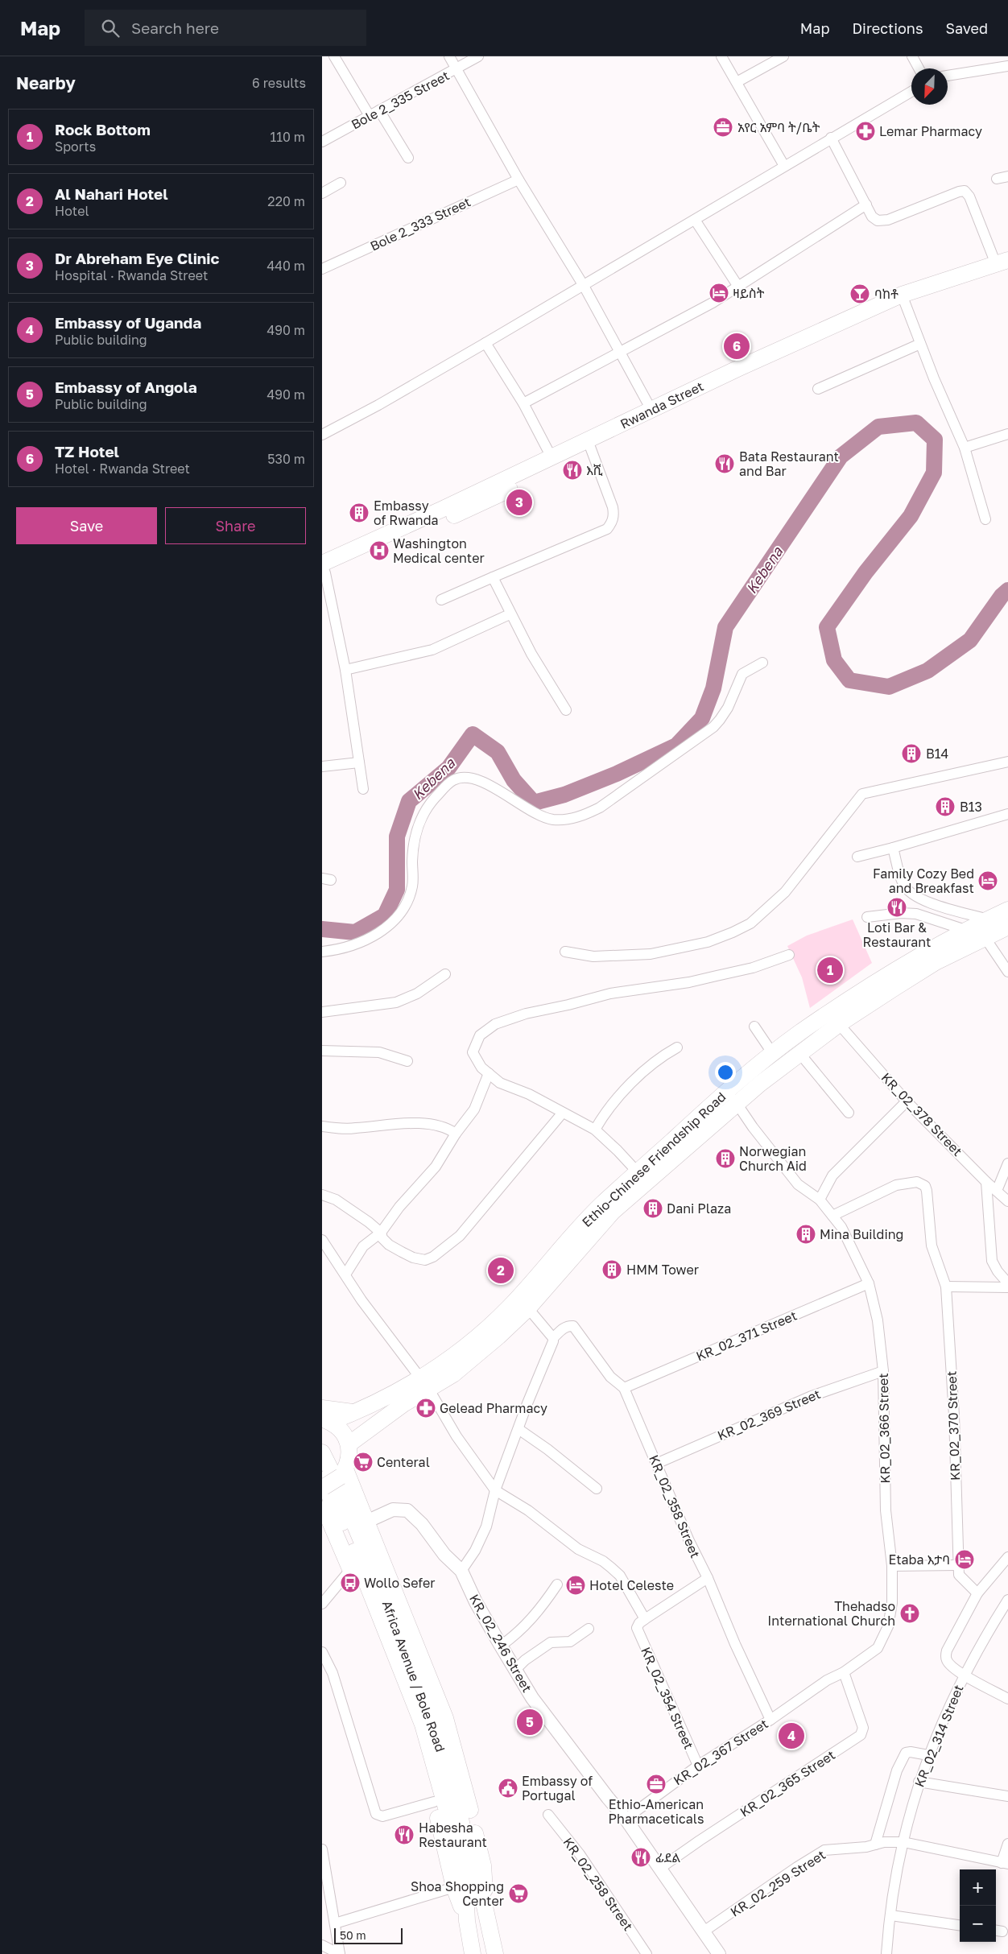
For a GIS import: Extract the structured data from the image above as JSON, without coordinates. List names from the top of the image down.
{
  "streets": {
    "main road": ["Rwanda Street", "Ethio-Chinese Friendship Road", "Africa Avenue / Bole Road"],
    "street": [
      "Bole 2_335 Street",
      "Bole 2_333 Street",
      "KR_02_378 Street",
      "KR_02_371 Street",
      "KR_02_369 Street",
      "KR_02_370 Street",
      "KR_02_366 Street",
      "KR_02_358 Street",
      "KR_02_246 Street",
      "KR_02_354 Street",
      "KR_02_314 Street",
      "KR_02_367 Street",
      "KR_02_365 Street",
      "KR_02_259 Street",
      "KR_02_258 Street"
    ]
  },
  "crossings": [
    ["KR_02_378 Street", "Ethio-Chinese Friendship Road"],
    ["Ethio-Chinese Friendship Road", "KR_02_366 Street"],
    ["KR_02_371 Street", "KR_02_366 Street"],
    ["KR_02_371 Street", "KR_02_358 Street"],
    ["KR_02_369 Street", "KR_02_366 Street"],
    ["KR_02_369 Street", "KR_02_358 Street"],
    ["KR_02_370 Street", "KR_02_366 Street"],
    ["KR_02_366 Street", "KR_02_367 Street"],
    ["KR_02_358 Street", "KR_02_367 Street"],
    ["KR_02_246 Street", "Africa Avenue / Bole Road"],
    ["KR_02_246 Street", "KR_02_367 Street"],
    ["KR_02_246 Street", "KR_02_365 Street"],
    ["KR_02_246 Street", "KR_02_259 Street"],
    ["KR_02_354 Street", "KR_02_367 Street"],
    ["KR_02_314 Street", "KR_02_259 Street"],
    ["KR_02_367 Street", "KR_02_365 Street"]
  ],
  "water": ["Kebena"],
  "places": {
    "office": ["አየር አምባ ት/ቤት", "Ethio-American Pharmaceticals"],
    "pharmacy": ["Lemar Pharmacy", "Gelead Pharmacy"],
    "hotel": [
      "ዛይስት",
      "Family Cozy Bed and Breakfast",
      "Etaba እታባ",
      "Hotel Celeste"
    ],
    "bar": ["ባከቶ"],
    "restaurant": [
      "Bata Restaurant and Bar",
      "እሺ",
      "Loti Bar & Restaurant",
      "Habesha Restaurant",
      "ፊደል"
    ],
    "building": [
      "Embassy of Rwanda",
      "B14",
      "B13",
      "Norwegian Church Aid",
      "Dani Plaza",
      "Mina Building",
      "HMM Tower"
    ],
    "hospital": ["Washington Medical center"],
    "supermarket": ["Centeral", "Shoa Shopping Center"],
    "bus stop": ["Wollo Sefer"],
    "church": ["Thehadso International Church"],
    "public building": ["Embassy of Portugal"]
  },
  "scale_bar": "50 m",
  "north": "bottom left",
  "page": {
    "header": "Map",
    "search": "Search here",
    "nav": ["Map", "Directions", "Saved"],
    "heading": ["Nearby", "6 results"],
    "list": [
      {
        "mark": "1",
        "name": "Rock Bottom",
        "note": "Sports",
        "value": "110 m"
      },
      {
        "mark": "2",
        "name": "Al Nahari Hotel",
        "note": "Hotel",
        "value": "220 m"
      },
      {
        "mark": "3",
        "name": "Dr Abreham Eye Clinic",
        "note": "Hospital · Rwanda Street",
        "value": "440 m"
      },
      {
        "mark": "4",
        "name": "Embassy of Uganda",
        "note": "Public building",
        "value": "490 m"
      },
      {
        "mark": "5",
        "name": "Embassy of Angola",
        "note": "Public building",
        "value": "490 m"
      },
      {
        "mark": "6",
        "name": "TZ Hotel",
        "note": "Hotel · Rwanda Street",
        "value": "530 m"
      }
    ],
    "pins": [
      "6",
      "3",
      "1",
      "2",
      "5",
      "4"
    ],
    "buttons": ["Save", "Share"],
    "map_buttons": ["+", "−"],
    "scale": "50 m"
  }
}
